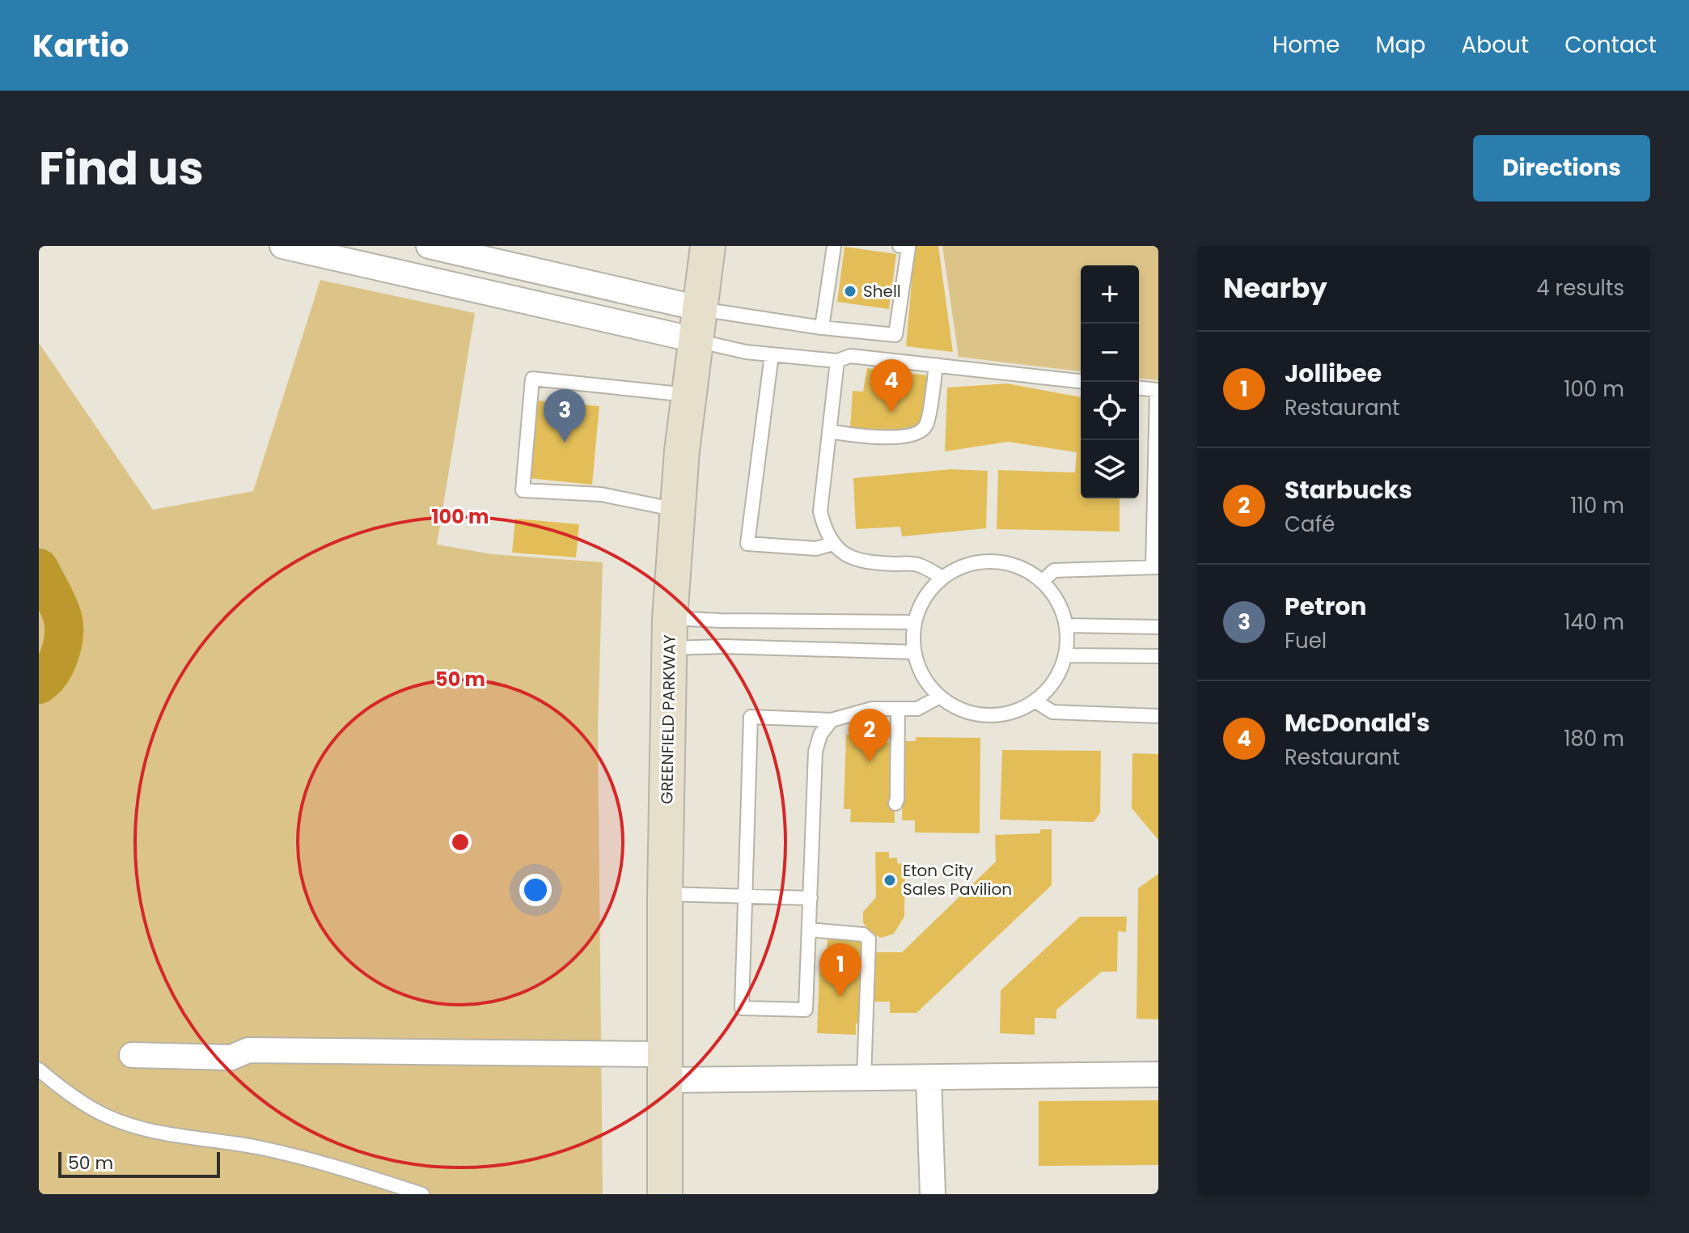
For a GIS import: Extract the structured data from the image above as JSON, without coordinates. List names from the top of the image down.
{
  "streets": {
    "main road": ["GREENFIELD PARKWAY"]
  },
  "places": ["Shell", "Eton City Sales Pavilion"],
  "scale_bar": "50 m",
  "page": {
    "header": "Kartio",
    "nav": [
      "Home",
      "Map",
      "About",
      "Contact"
    ],
    "title": "Find us",
    "buttons": "Directions",
    "heading": ["Nearby", "4 results"],
    "map_buttons": ["+", "−"],
    "list": [
      {
        "mark": "1",
        "name": "Jollibee",
        "note": "Restaurant",
        "value": "100 m"
      },
      {
        "mark": "2",
        "name": "Starbucks",
        "note": "Café",
        "value": "110 m"
      },
      {
        "mark": "3",
        "name": "Petron",
        "note": "Fuel",
        "value": "140 m"
      },
      {
        "mark": "4",
        "name": "McDonald's",
        "note": "Restaurant",
        "value": "180 m"
      }
    ],
    "pins": [
      "4",
      "3",
      "2",
      "1"
    ],
    "scale": "50 m"
  },
  "rings": ["100 m", "50 m"]
}
